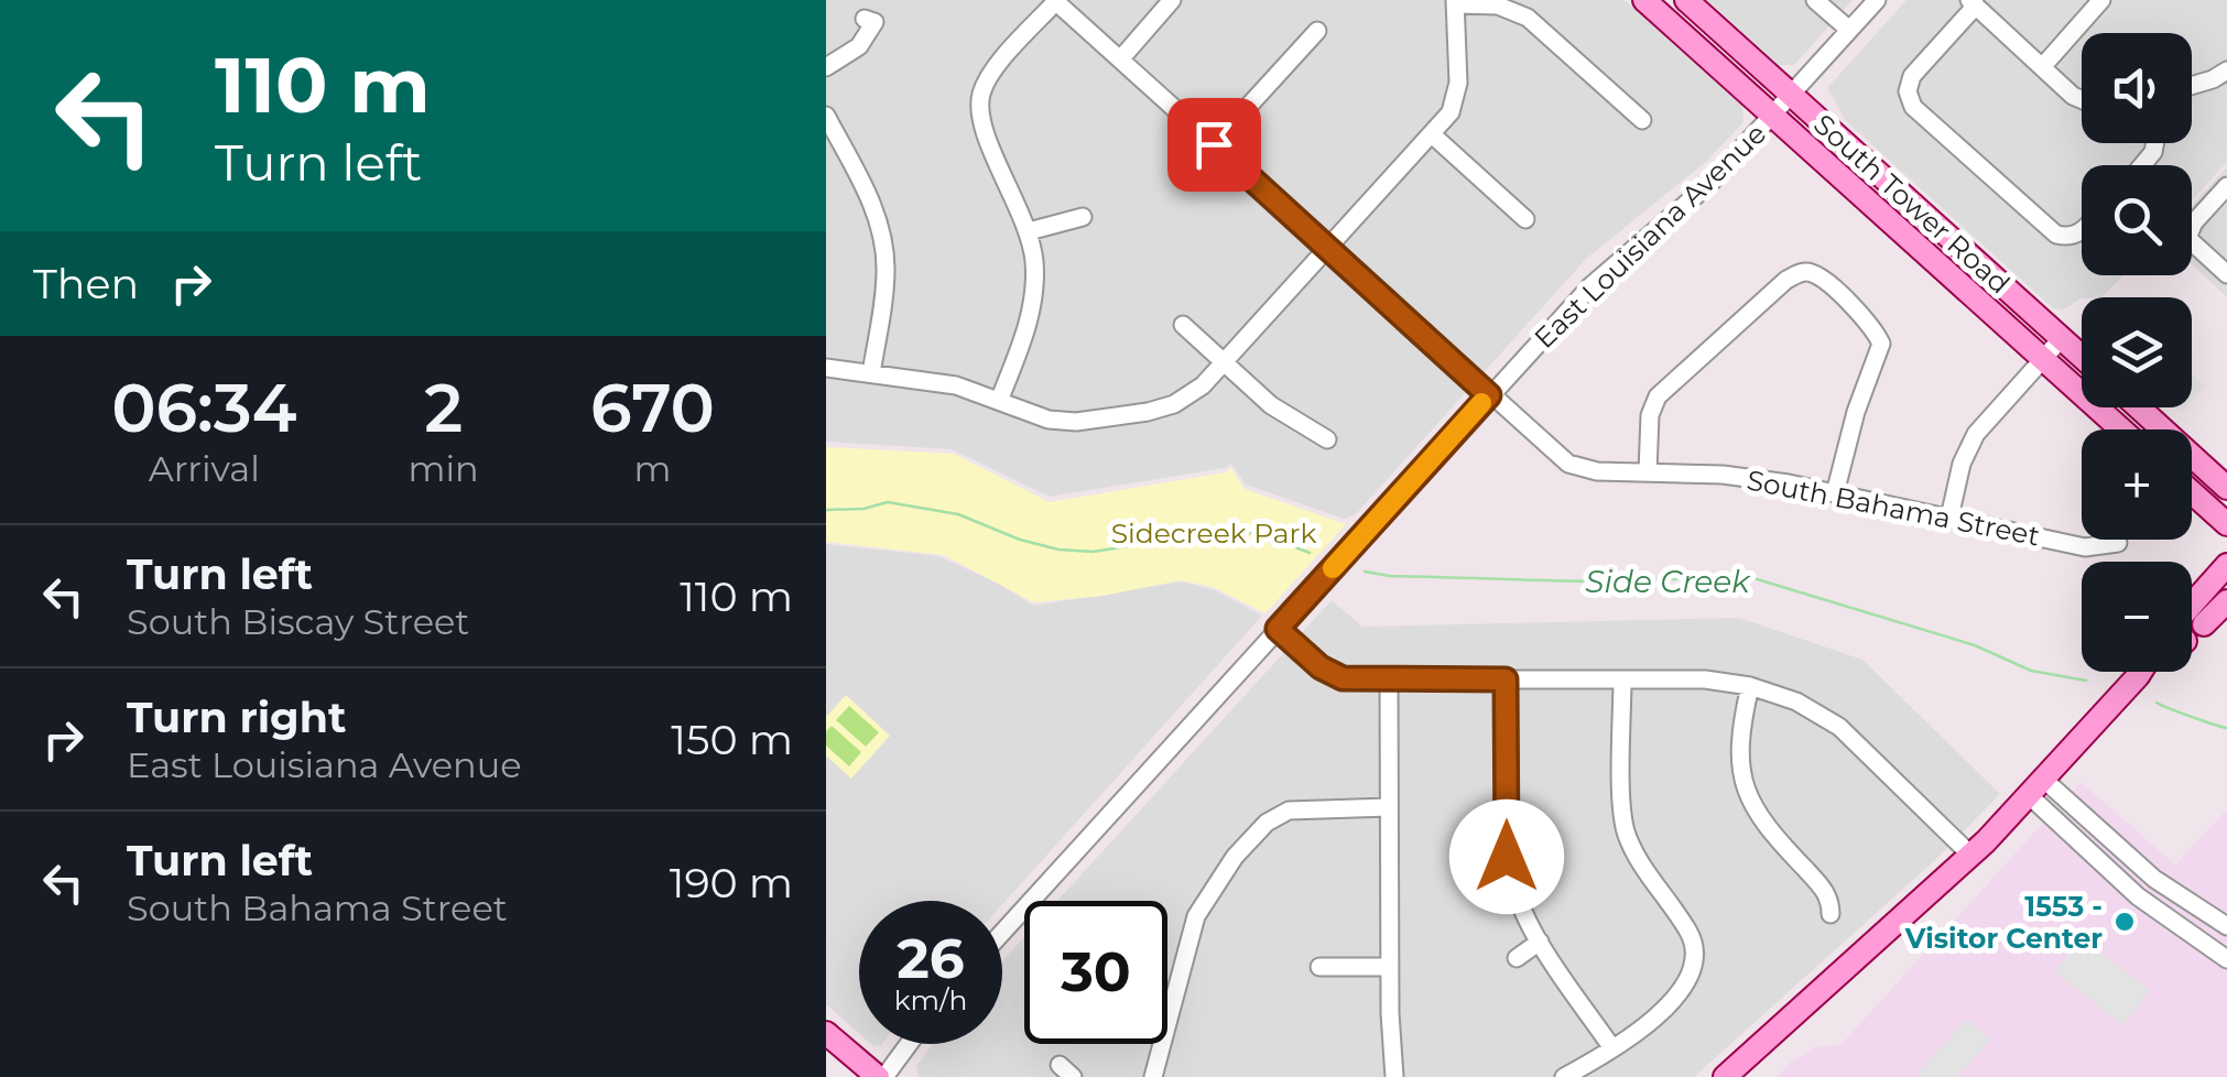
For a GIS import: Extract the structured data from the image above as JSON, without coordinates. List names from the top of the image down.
{
  "streets": {
    "main road": ["South Tower Road"],
    "street": ["East Louisiana Avenue", "South Bahama Street"]
  },
  "crossings": [
    ["South Tower Road", "East Louisiana Avenue"],
    ["East Louisiana Avenue", "South Bahama Street"]
  ],
  "water": ["Side Creek"],
  "parks": ["Sidecreek Park"],
  "places": ["1553 - Visitor Center"],
  "page": {
    "turn": ["110 m", "Turn left"],
    "map_buttons": ["+", "−"],
    "then": "Then",
    "eta": [
      "06:34",
      "Arrival",
      "2",
      "min",
      "670",
      "m"
    ],
    "list": [
      {
        "name": "Turn left",
        "note": "South Biscay Street",
        "value": "110 m"
      },
      {
        "name": "Turn right",
        "note": "East Louisiana Avenue",
        "value": "150 m"
      },
      {
        "name": "Turn left",
        "note": "South Bahama Street",
        "value": "190 m"
      }
    ],
    "speed": "26 km/h",
    "limit": "30"
  }
}
